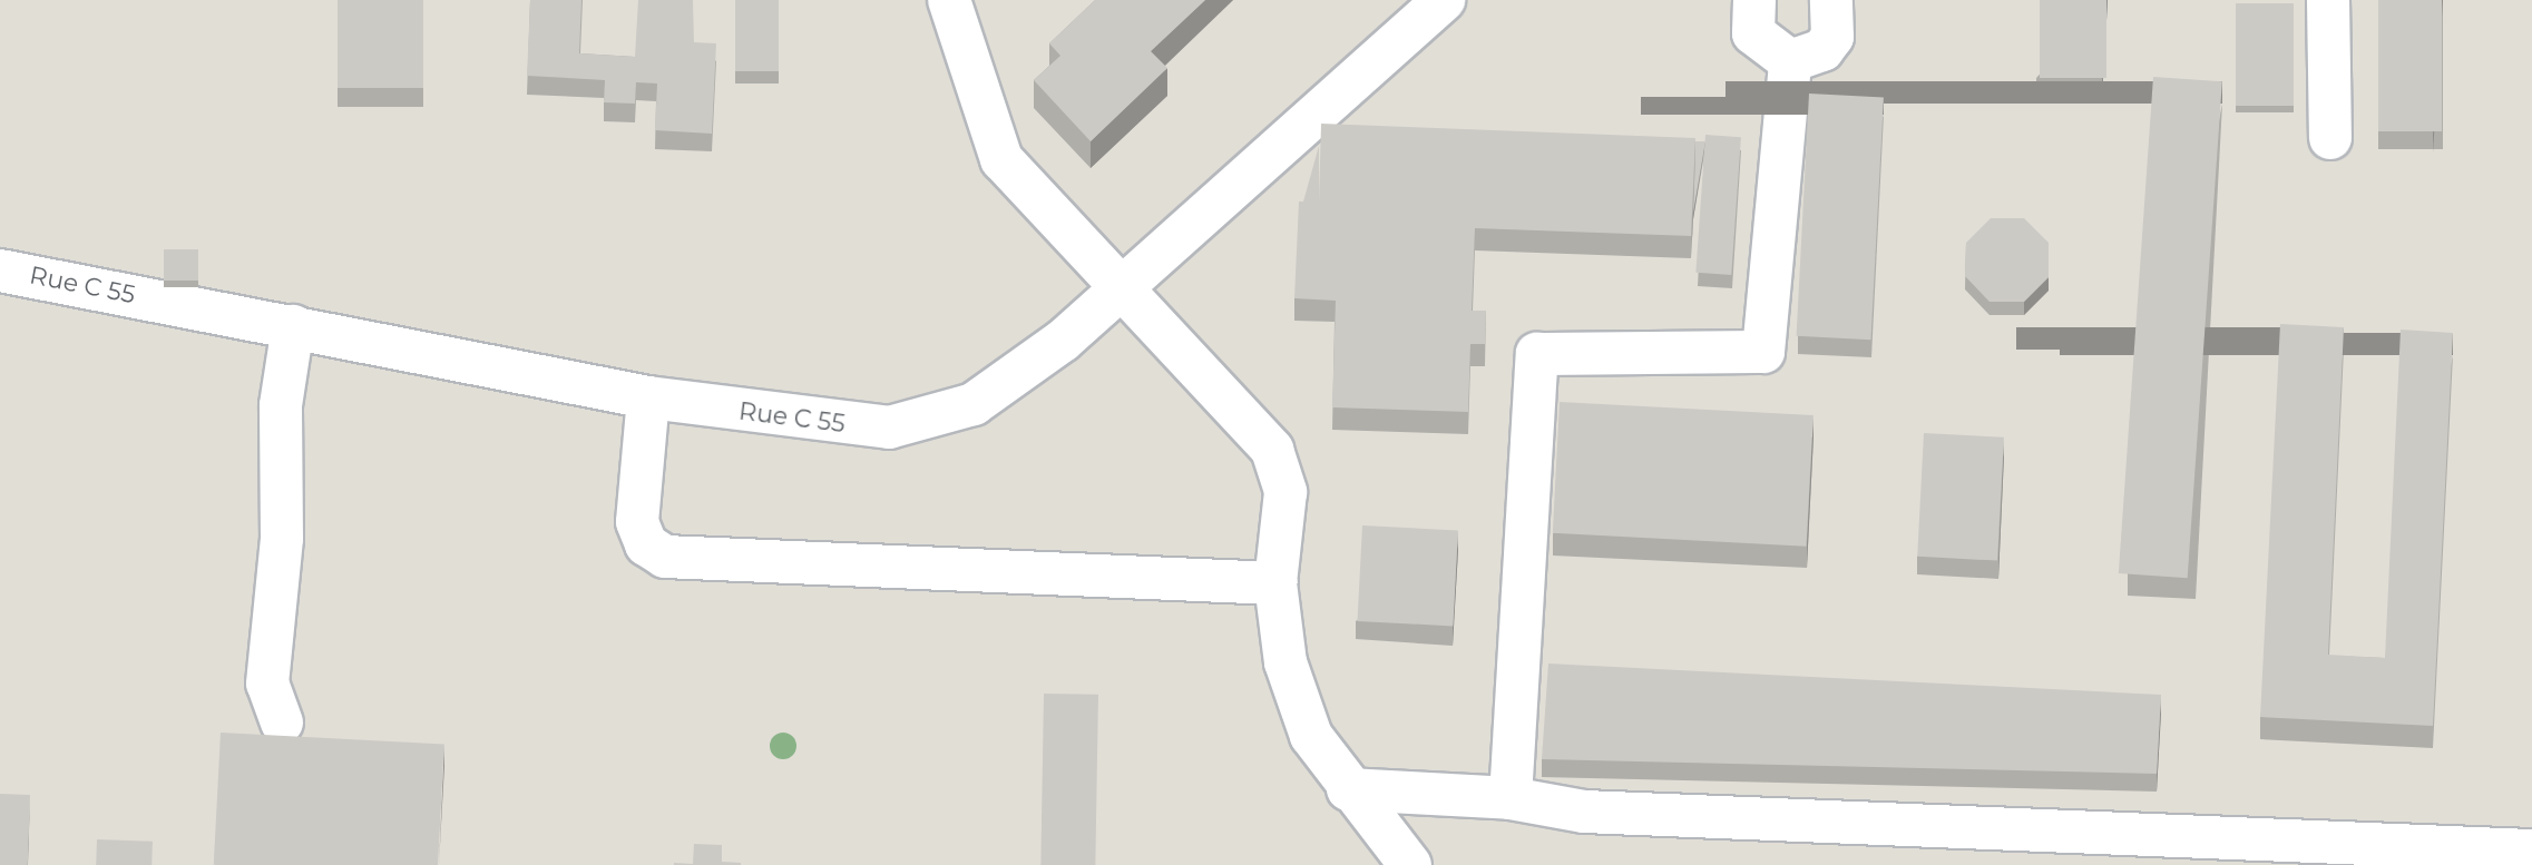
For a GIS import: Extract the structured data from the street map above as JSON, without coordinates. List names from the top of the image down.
{
  "streets": {
    "street": ["Rue C 55"]
  }
}
